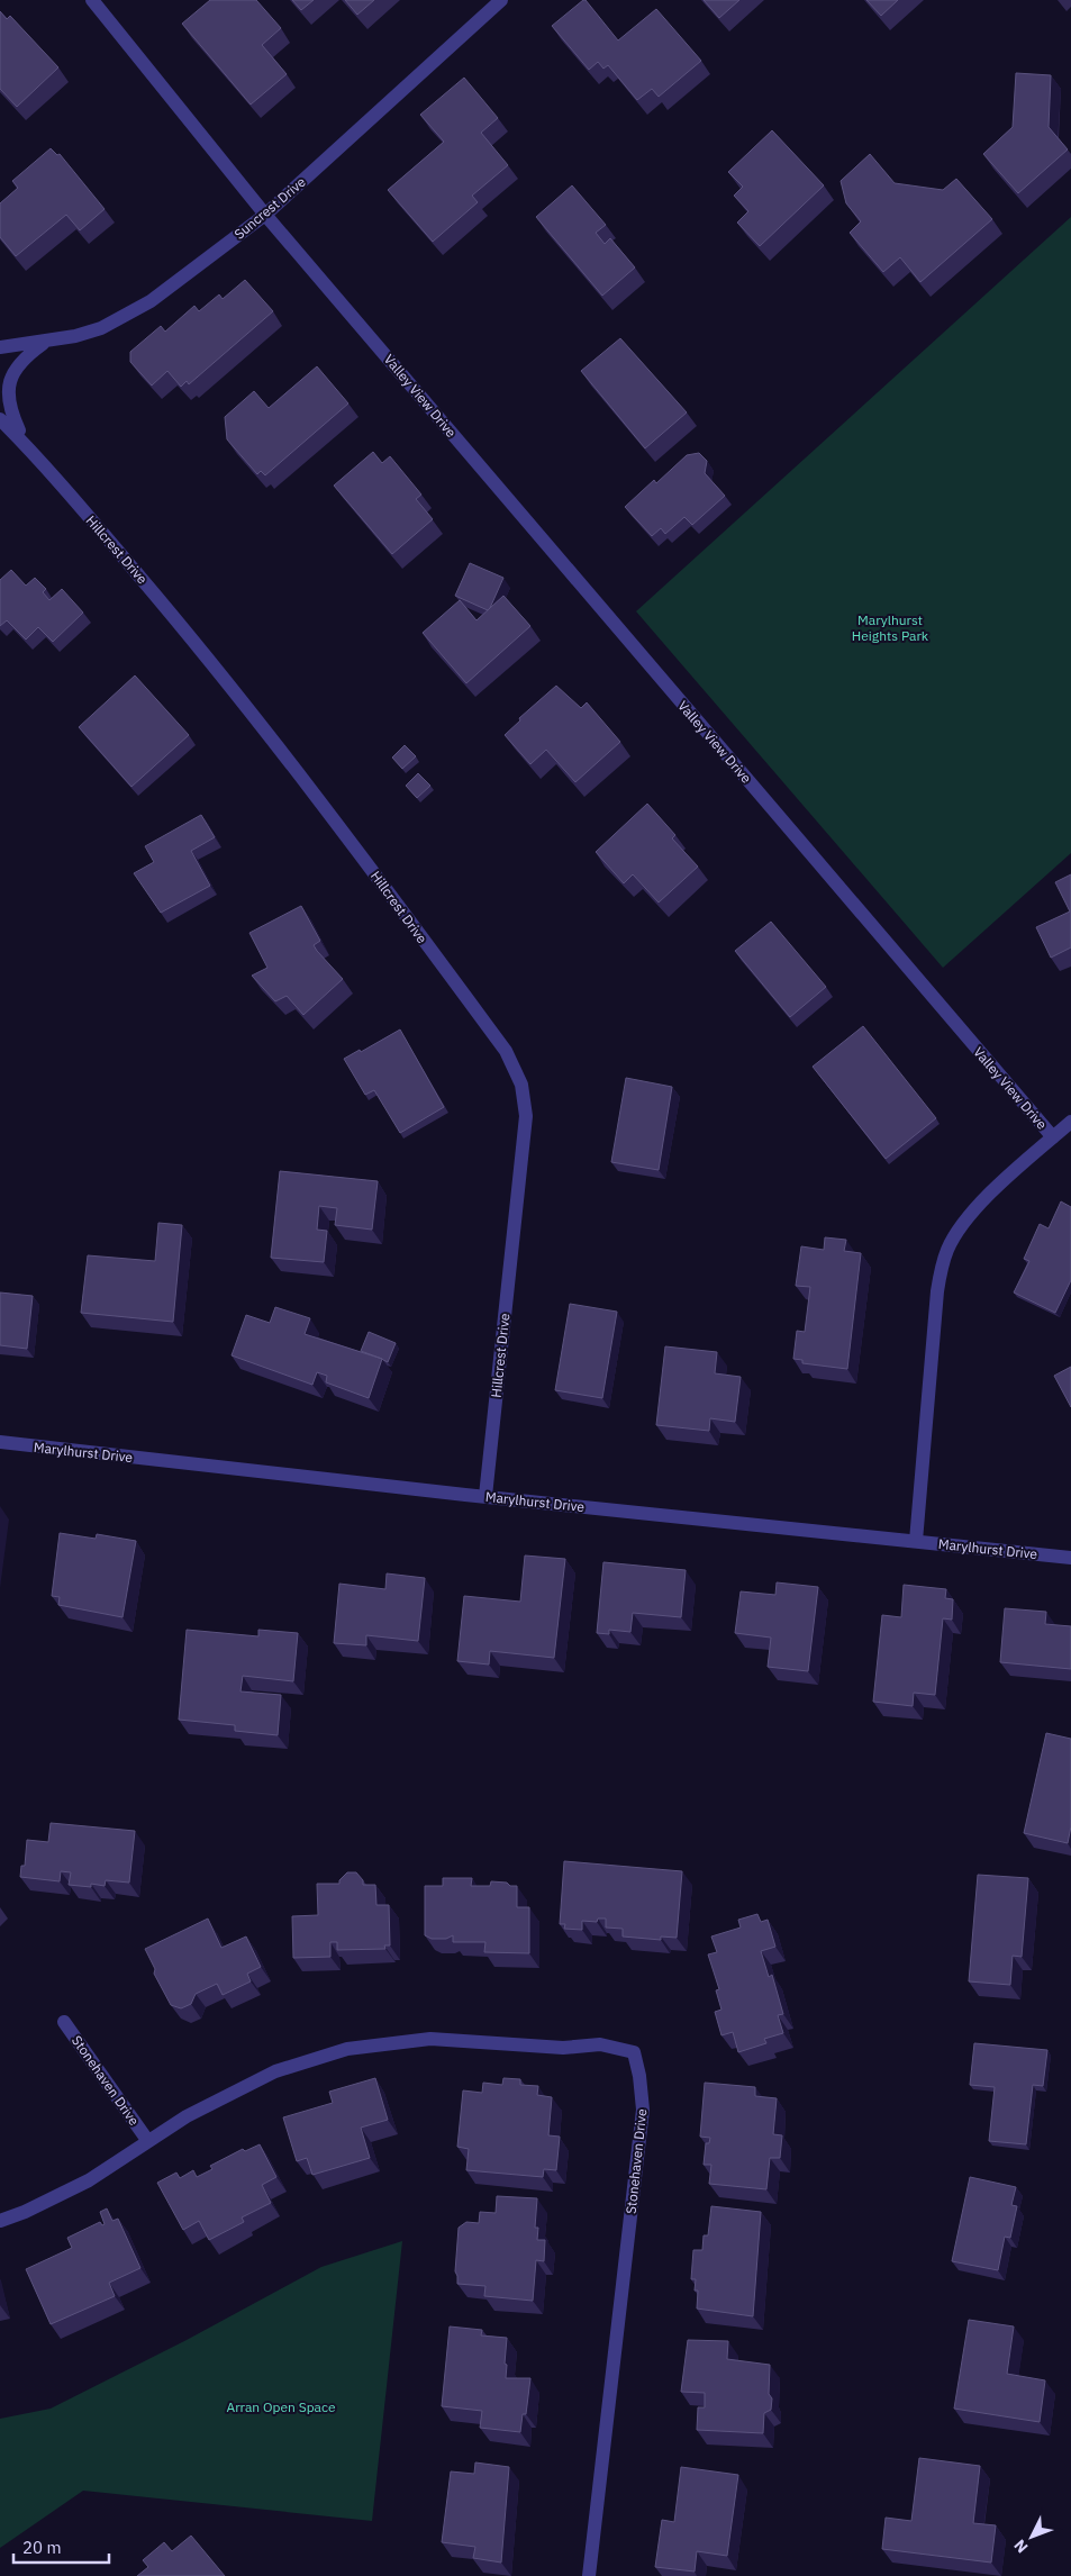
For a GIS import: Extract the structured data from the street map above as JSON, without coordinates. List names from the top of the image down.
{
  "streets": {
    "street": [
      "Suncrest Drive",
      "Valley View Drive",
      "Hillcrest Drive",
      "Marylhurst Drive",
      "Stonehaven Drive"
    ]
  },
  "crossings": [
    ["Suncrest Drive", "Valley View Drive"],
    ["Valley View Drive", "Marylhurst Drive"],
    ["Hillcrest Drive", "Marylhurst Drive"]
  ],
  "parks": ["Marylhurst Heights Park", "Arran Open Space"],
  "scale_bar": "20 m",
  "north": "bottom left"
}
